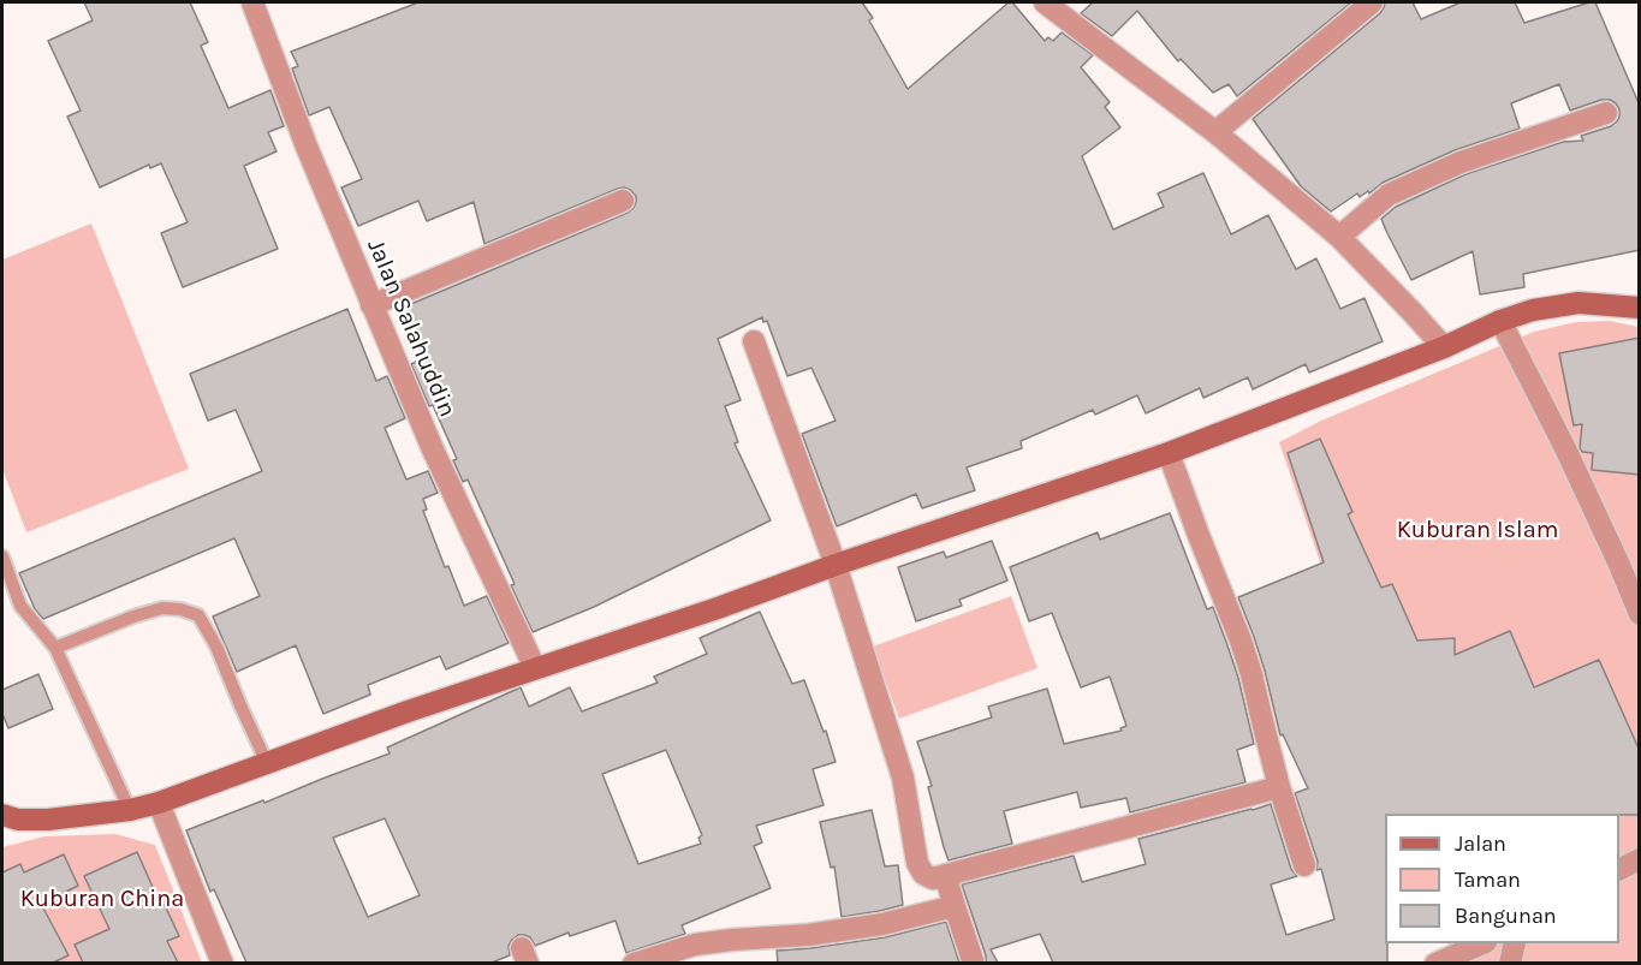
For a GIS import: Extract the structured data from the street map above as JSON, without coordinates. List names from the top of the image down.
{
  "streets": {
    "street": ["Jalan Salahuddin"]
  },
  "parks": ["Kuburan Islam", "Kuburan China"],
  "legend": ["Jalan", "Taman", "Bangunan"]
}
